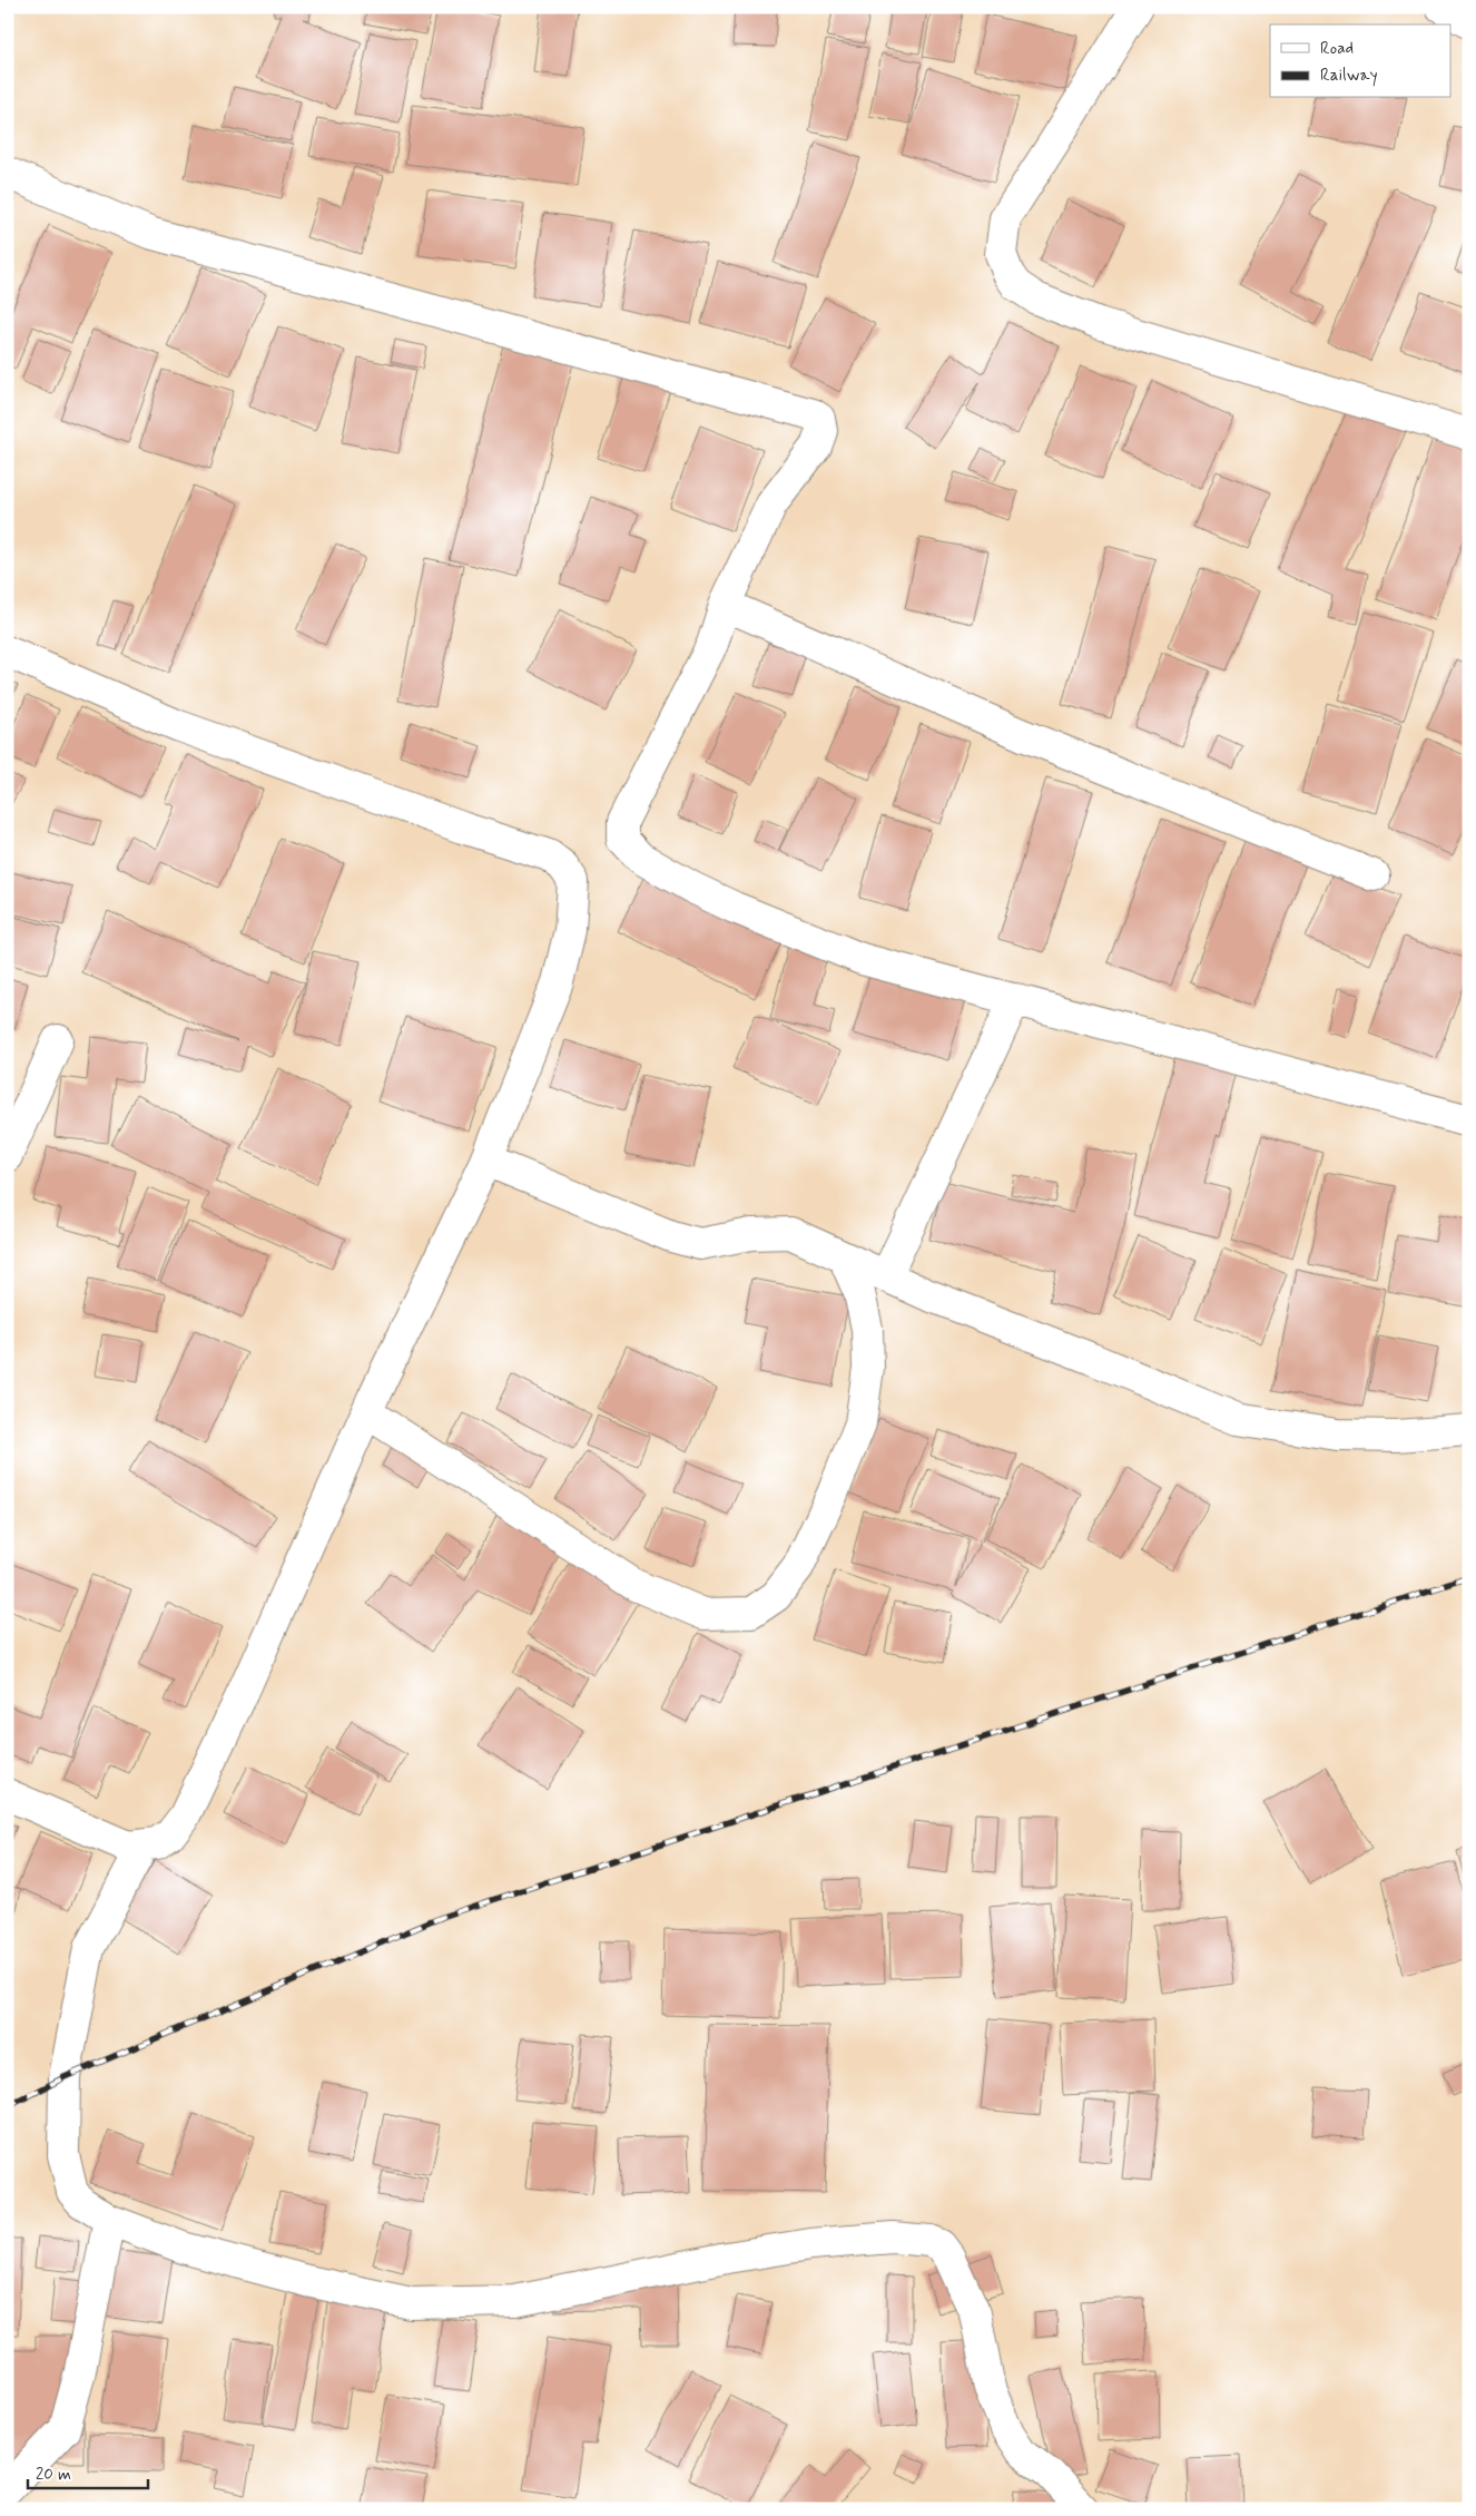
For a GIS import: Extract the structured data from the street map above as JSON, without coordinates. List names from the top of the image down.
{
  "legend": ["Road", "Railway"],
  "scale_bar": "20 m"
}
